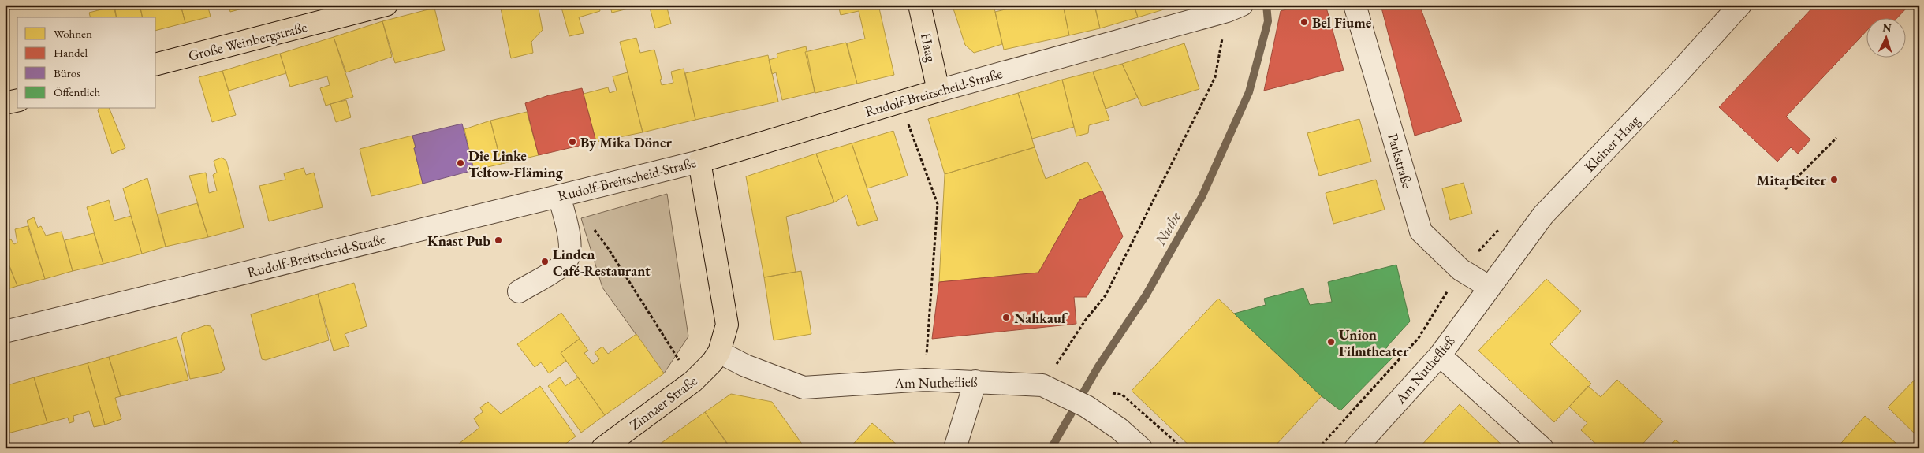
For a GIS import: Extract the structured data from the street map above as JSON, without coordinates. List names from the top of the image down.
{
  "streets": {
    "main road": [
      "Große Weinbergstraße",
      "Haag",
      "Rudolf-Breitscheid-Straße",
      "Zinnaer Straße"
    ],
    "street": ["Kleiner Haag", "Parkstraße", "Am Nuthefließ"]
  },
  "crossings": [
    ["Haag", "Rudolf-Breitscheid-Straße"],
    ["Kleiner Haag", "Parkstraße"],
    ["Kleiner Haag", "Am Nuthefließ"],
    ["Parkstraße", "Am Nuthefließ"],
    ["Am Nuthefließ", "Zinnaer Straße"]
  ],
  "water": ["Nuthe"],
  "places": [
    "Bel Fiume",
    "By Mika Döner",
    "Die Linke Teltow-Fläming",
    "Mitarbeiter",
    "Knast Pub",
    "Linden Café-Restaurant",
    "Nahkauf",
    "Union Filmtheater"
  ],
  "legend": [
    "Wohnen",
    "Handel",
    "Büros",
    "Öffentlich"
  ],
  "north": "top"
}
